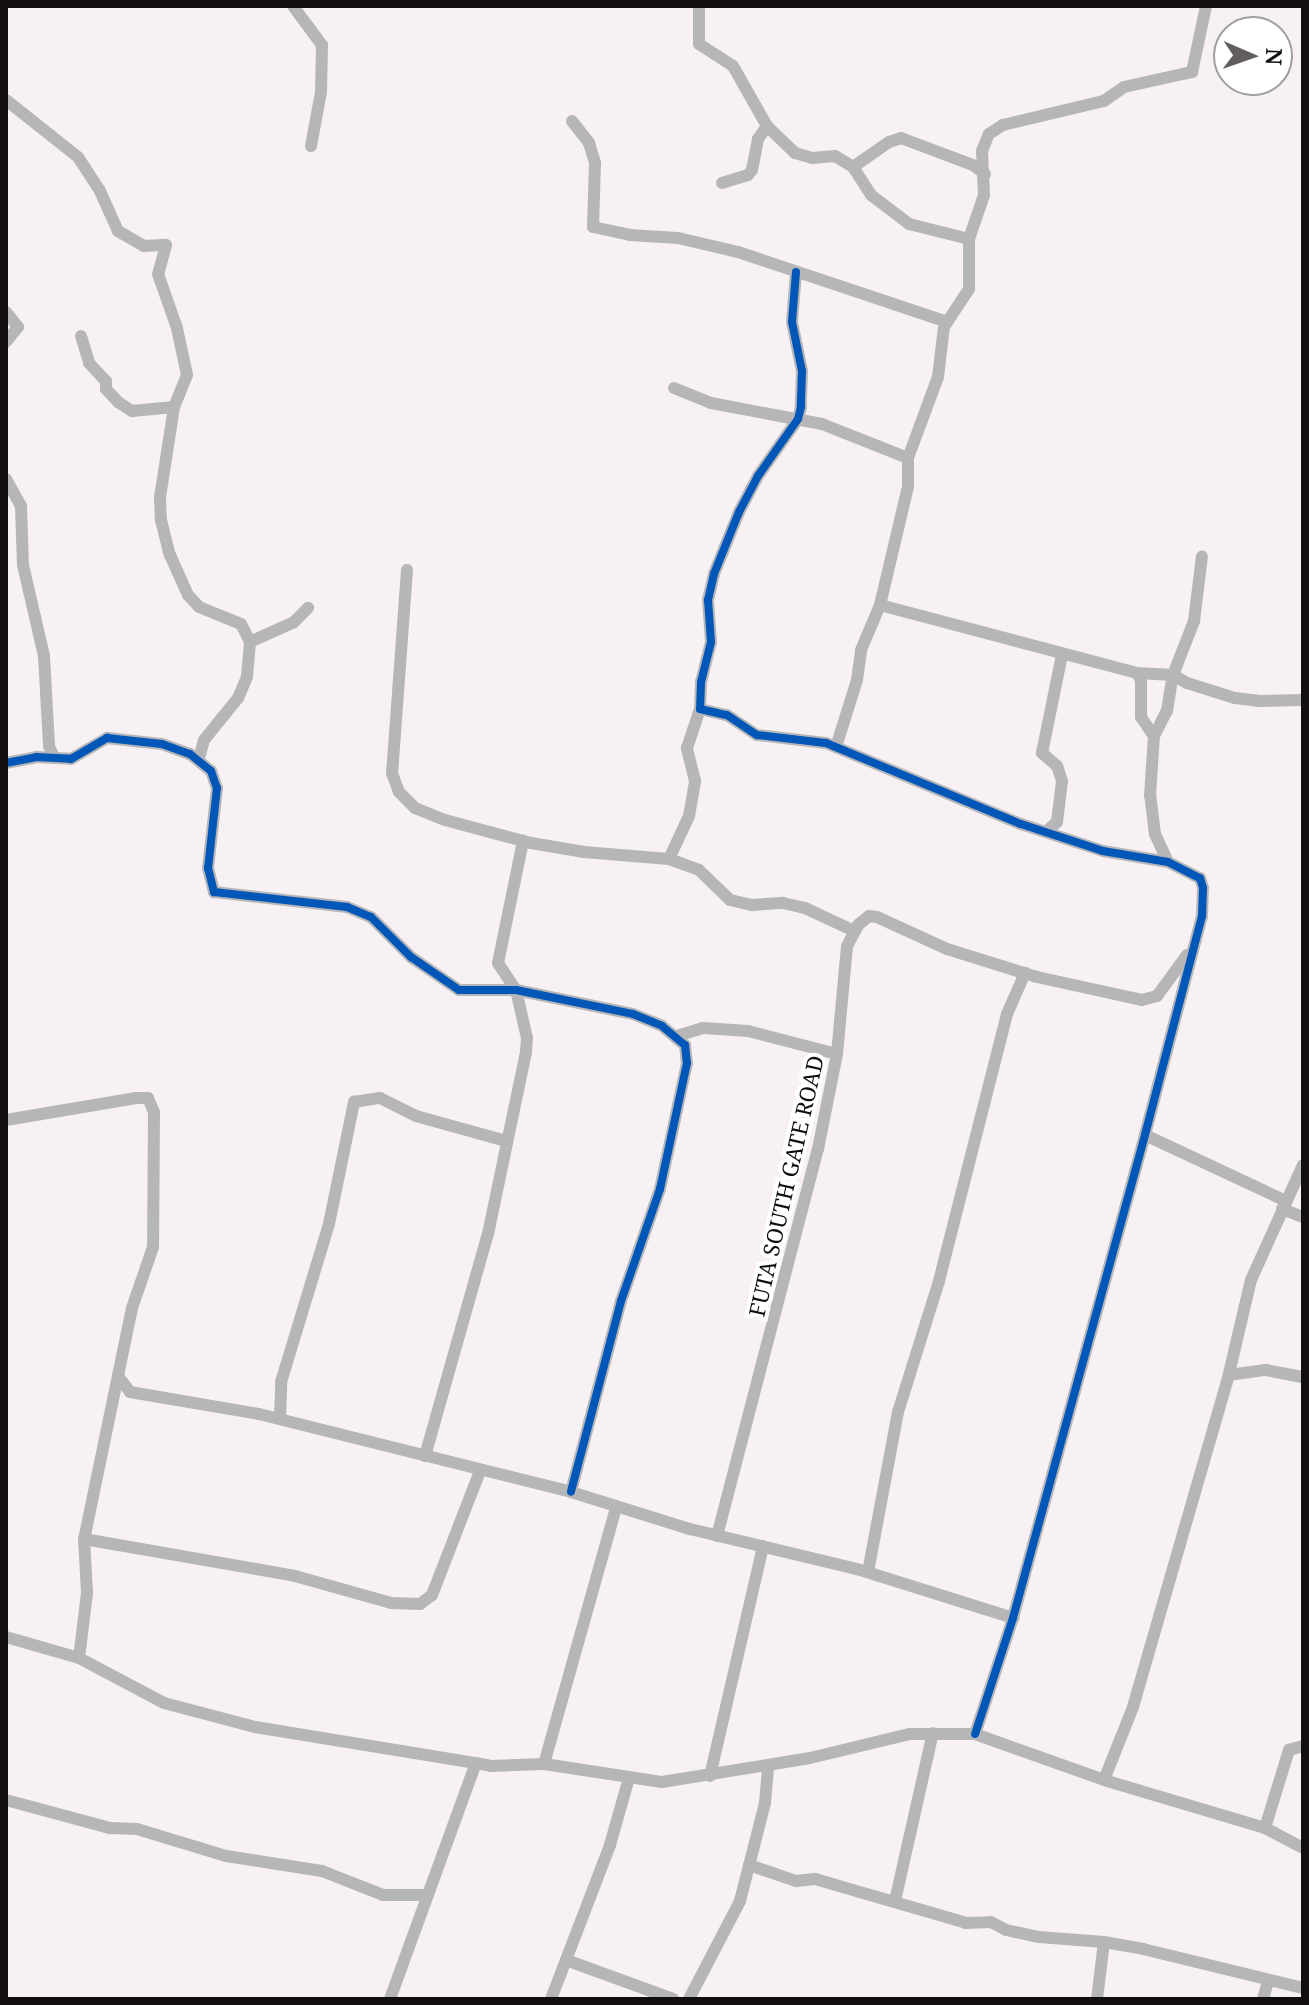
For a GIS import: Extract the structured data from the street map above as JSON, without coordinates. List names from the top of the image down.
{
  "streets": {
    "street": ["FUTA SOUTH GATE ROAD"]
  },
  "north": "right"
}
